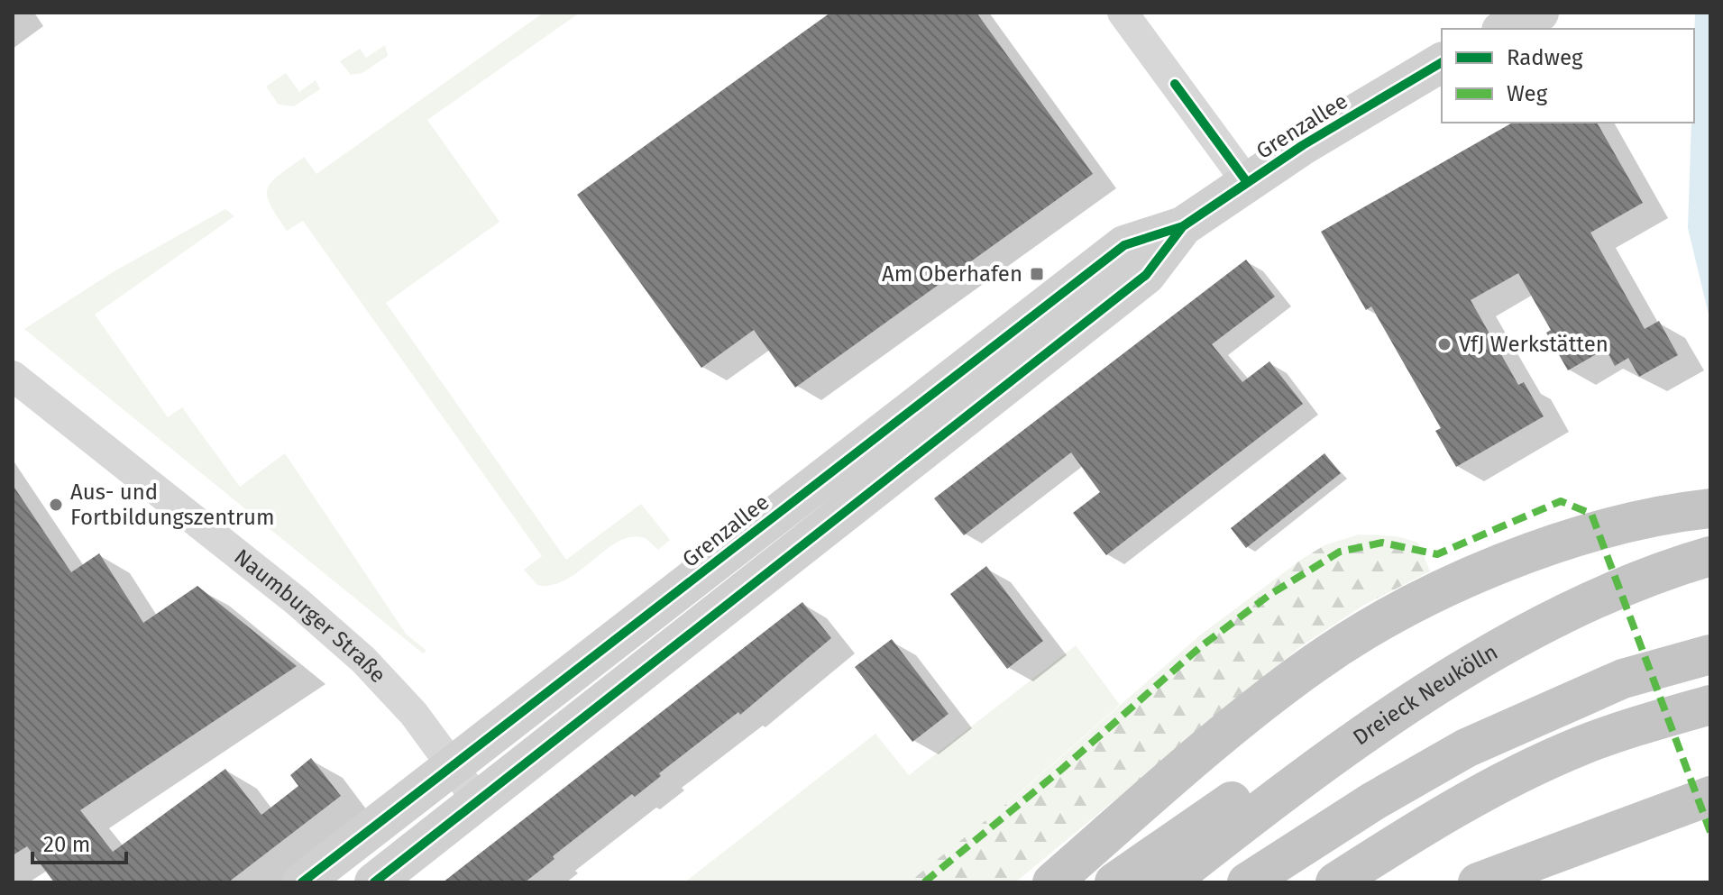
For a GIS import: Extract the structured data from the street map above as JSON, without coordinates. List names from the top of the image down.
{
  "streets": {
    "highway": ["Dreieck Neukölln"],
    "main road": ["Grenzallee"],
    "street": ["Naumburger Straße"]
  },
  "crossings": [
    ["Grenzallee", "Naumburger Straße"]
  ],
  "places": {
    "transit": ["Am Oberhafen"],
    "other": ["VfJ Werkstätten", "Aus- und Fortbildungszentrum"]
  },
  "legend": ["Radweg", "Weg"],
  "scale_bar": "20 m"
}
